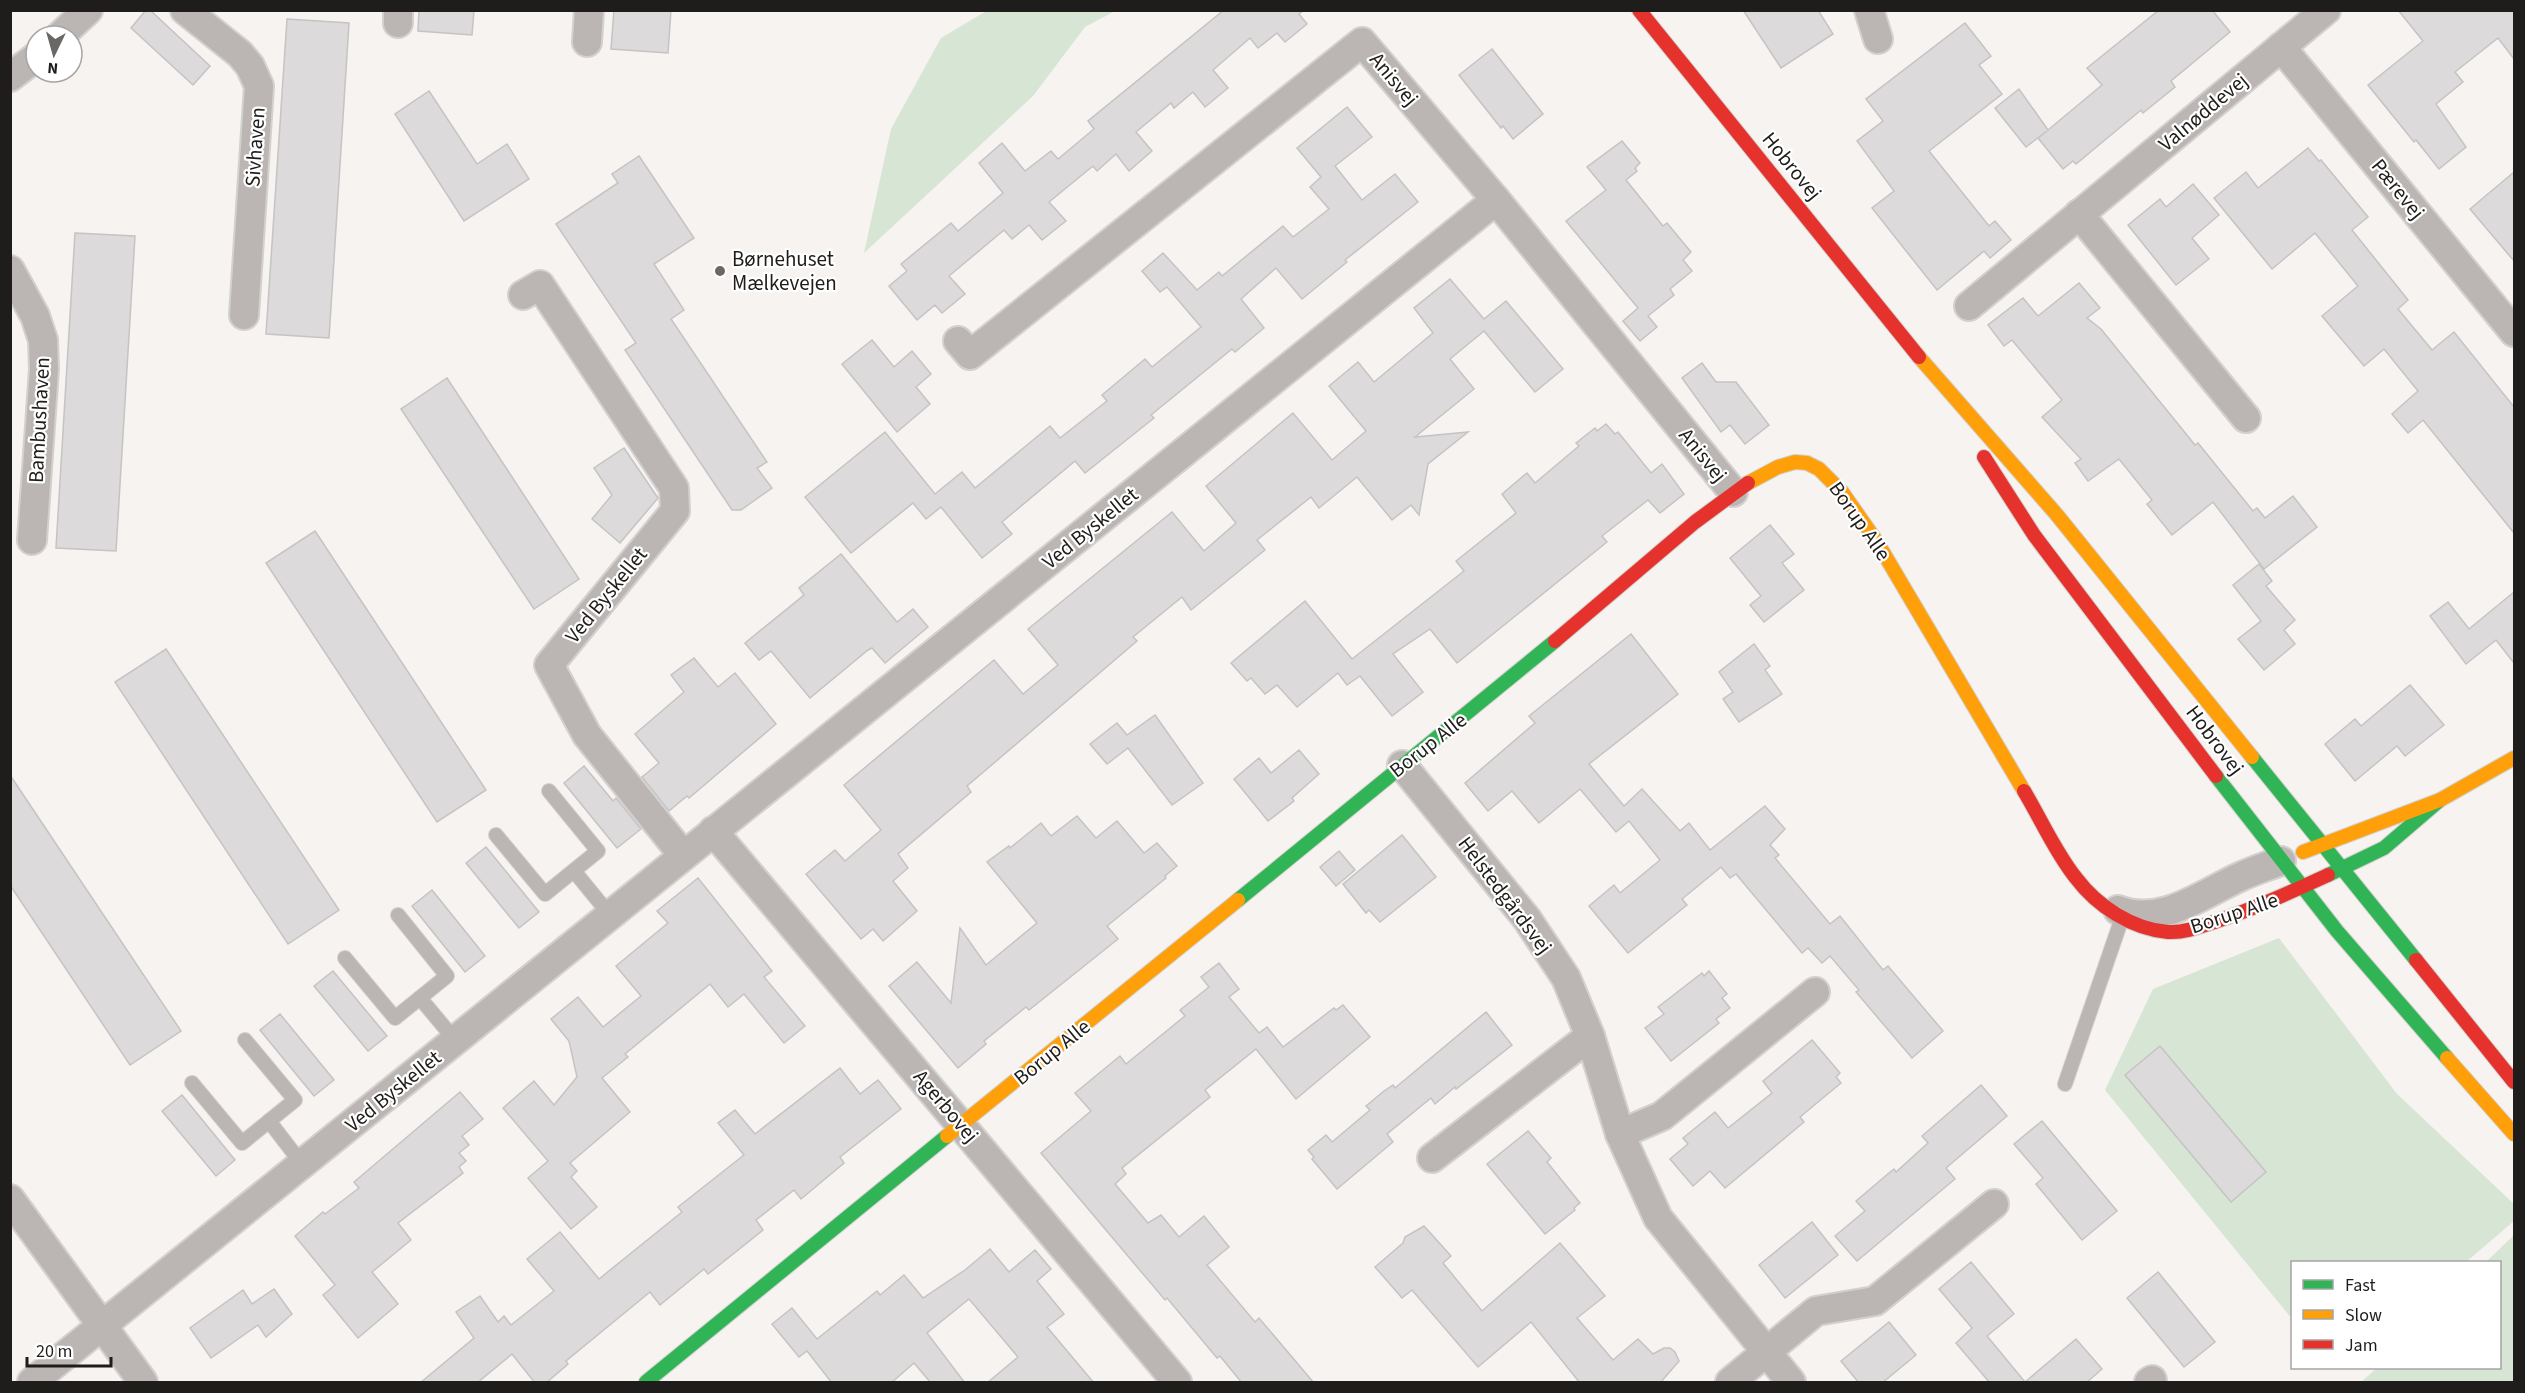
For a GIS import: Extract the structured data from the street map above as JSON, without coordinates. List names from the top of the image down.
{
  "streets": {
    "street": [
      "Anisvej",
      "Valnøddevej",
      "Sivhaven",
      "Hobrovej",
      "Pærevej",
      "Bambushaven",
      "Borup Alle",
      "Ved Byskellet",
      "Helstedgårdsvej",
      "Agerbovej"
    ]
  },
  "crossings": [
    ["Anisvej", "Borup Alle"],
    ["Anisvej", "Ved Byskellet"],
    ["Valnøddevej", "Pærevej"],
    ["Hobrovej", "Borup Alle"],
    ["Borup Alle", "Helstedgårdsvej"],
    ["Borup Alle", "Agerbovej"],
    ["Ved Byskellet", "Agerbovej"]
  ],
  "places": ["Børnehuset Mælkevejen"],
  "legend": ["Fast", "Slow", "Jam"],
  "scale_bar": "20 m",
  "north": "bottom"
}
